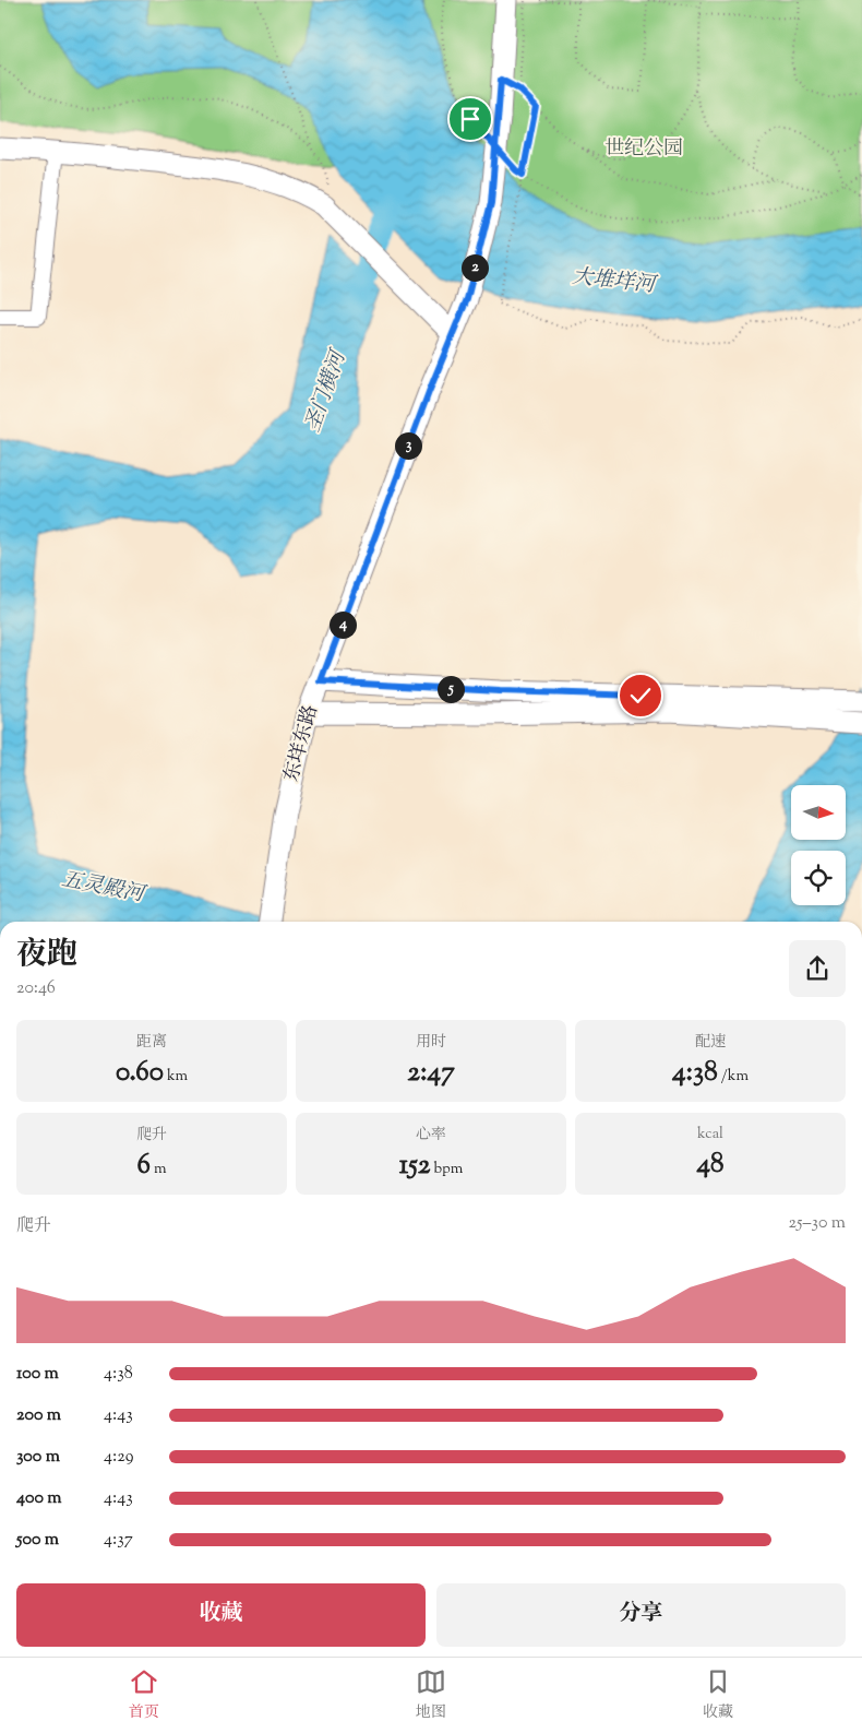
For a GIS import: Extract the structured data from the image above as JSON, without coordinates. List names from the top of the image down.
{
  "streets": {
    "main road": ["东垟东路"]
  },
  "water": ["大堆垟河", "圣门横河", "五灵殿河"],
  "parks": ["世纪公园"],
  "north": "right",
  "page": {
    "pins": [
      "2",
      "3",
      "4",
      "5"
    ],
    "heading": ["夜跑", "20:46"],
    "stats": [
      ["距离", "0.60 km"],
      ["用时", "2:47"],
      ["配速", "4:38 /km"],
      ["爬升", "6 m"],
      ["心率", "152 bpm"],
      ["kcal", "48"]
    ],
    "chart": ["爬升", "25–30 m"],
    "list": [
      {
        "name": "100 m",
        "note": "4:38"
      },
      {
        "name": "200 m",
        "note": "4:43"
      },
      {
        "name": "300 m",
        "note": "4:29"
      },
      {
        "name": "400 m",
        "note": "4:43"
      },
      {
        "name": "500 m",
        "note": "4:37"
      }
    ],
    "buttons": ["收藏", "分享"],
    "tabs": ["首页", "地图", "收藏"]
  }
}
